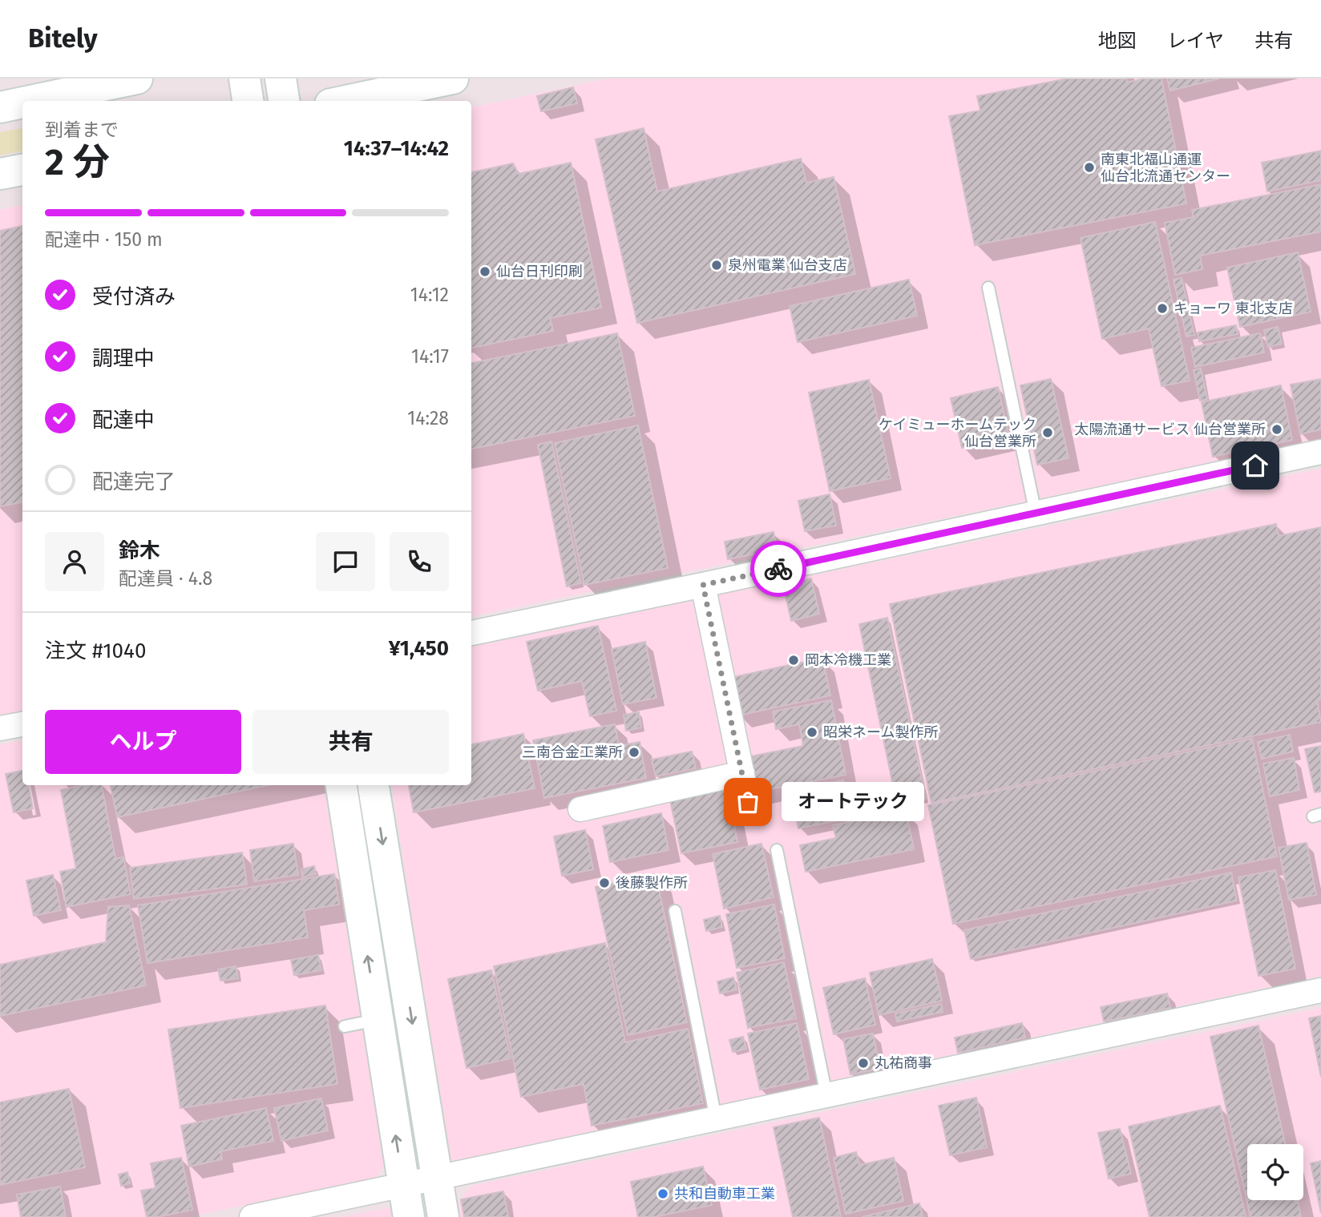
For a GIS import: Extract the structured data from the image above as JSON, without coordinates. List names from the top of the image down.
{
  "places": [
    "南東北福山通運 仙台北流通センター",
    "泉州電業 仙台支店",
    "仙台日刊印刷",
    "キョーワ 東北支店",
    "太陽流通サービス 仙台営業所",
    "ケイミューホームテック 仙台営業所",
    "岡本冷機工業",
    "昭栄ネーム製作所",
    "三南合金工業所",
    "オートテック",
    "後藤製作所",
    "丸祐商事",
    "共和自動車工業"
  ],
  "page": {
    "header": "Bitely",
    "nav": ["地図", "レイヤ", "共有"],
    "heading": ["2 分", "到着まで", "14:37–14:42"],
    "panel": [
      "鈴木",
      "配達員 · 4.8",
      "注文 #1040",
      "¥1,450"
    ],
    "bar": "配達中 · 150 m",
    "list": [
      ["受付済み", "14:12"],
      ["調理中", "14:17"],
      ["配達中", "14:28"],
      "配達完了"
    ],
    "buttons": ["ヘルプ", "共有"],
    "bubble": "オートテック"
  }
}
